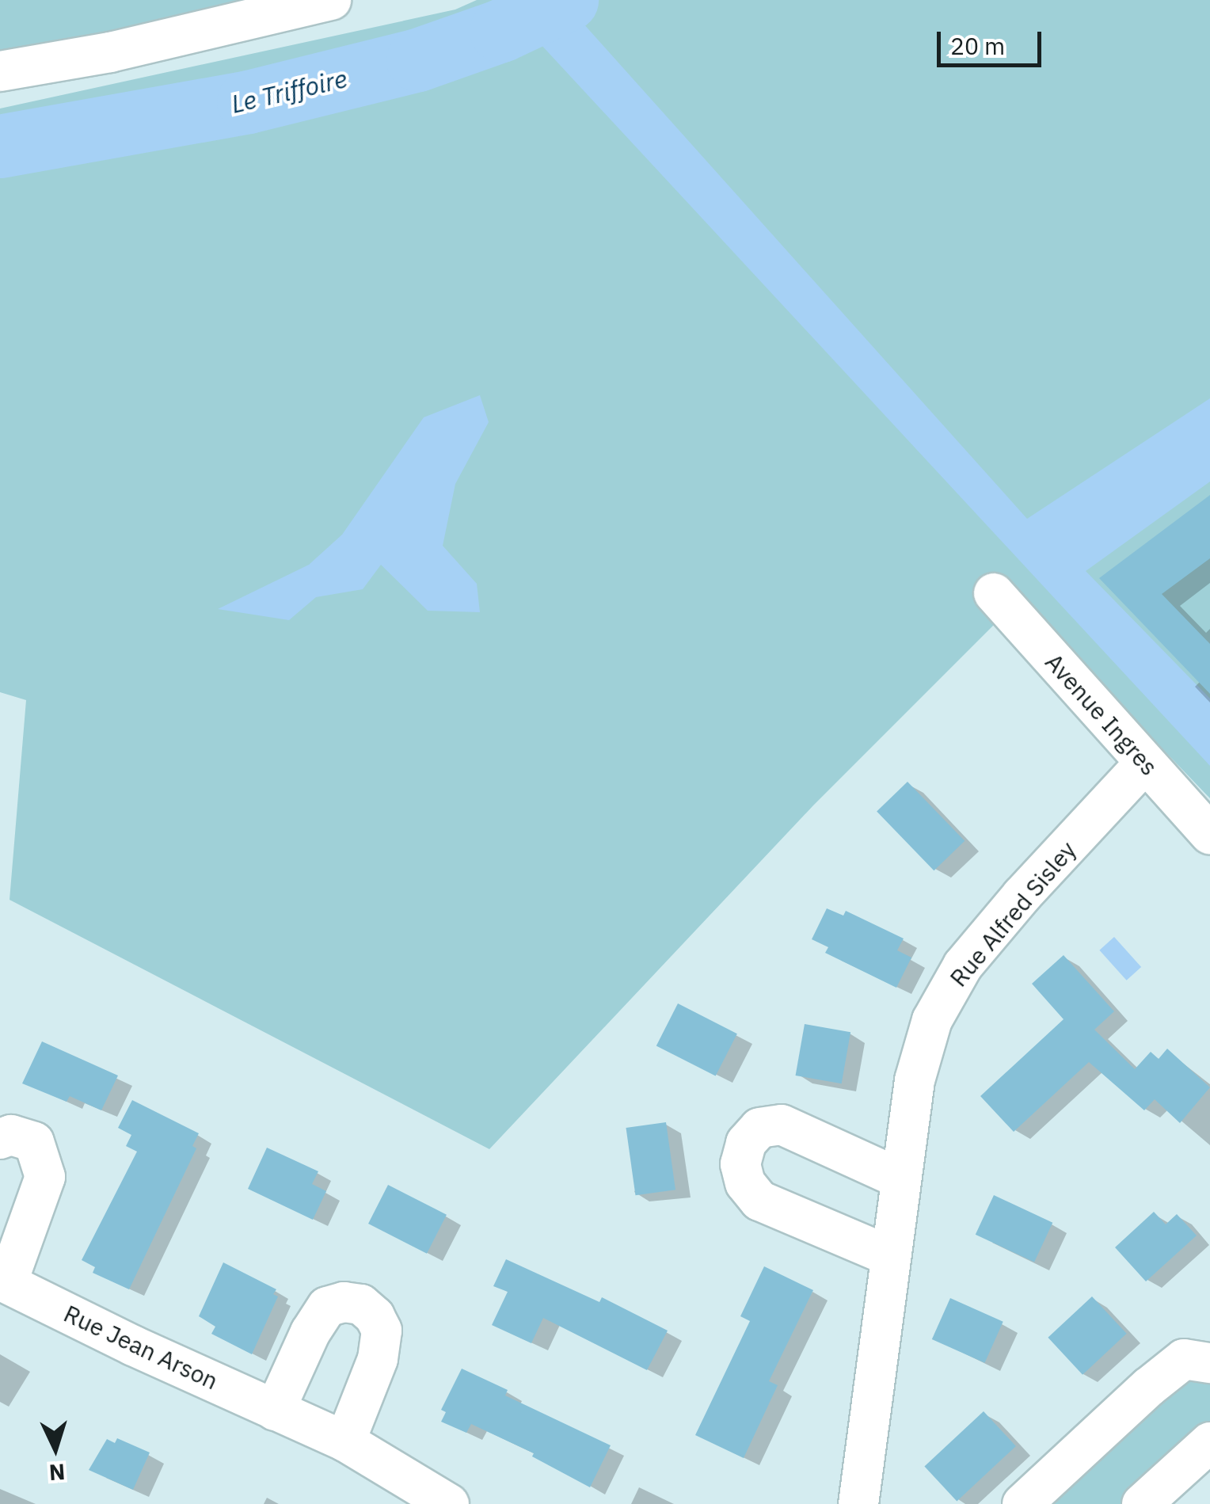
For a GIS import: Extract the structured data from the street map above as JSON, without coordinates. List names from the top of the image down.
{
  "streets": {
    "street": ["Avenue Ingres", "Rue Alfred Sisley", "Rue Jean Arson"]
  },
  "crossings": [
    ["Avenue Ingres", "Rue Alfred Sisley"]
  ],
  "water": ["Le Triffoire"],
  "scale_bar": "20 m",
  "north": "bottom"
}
